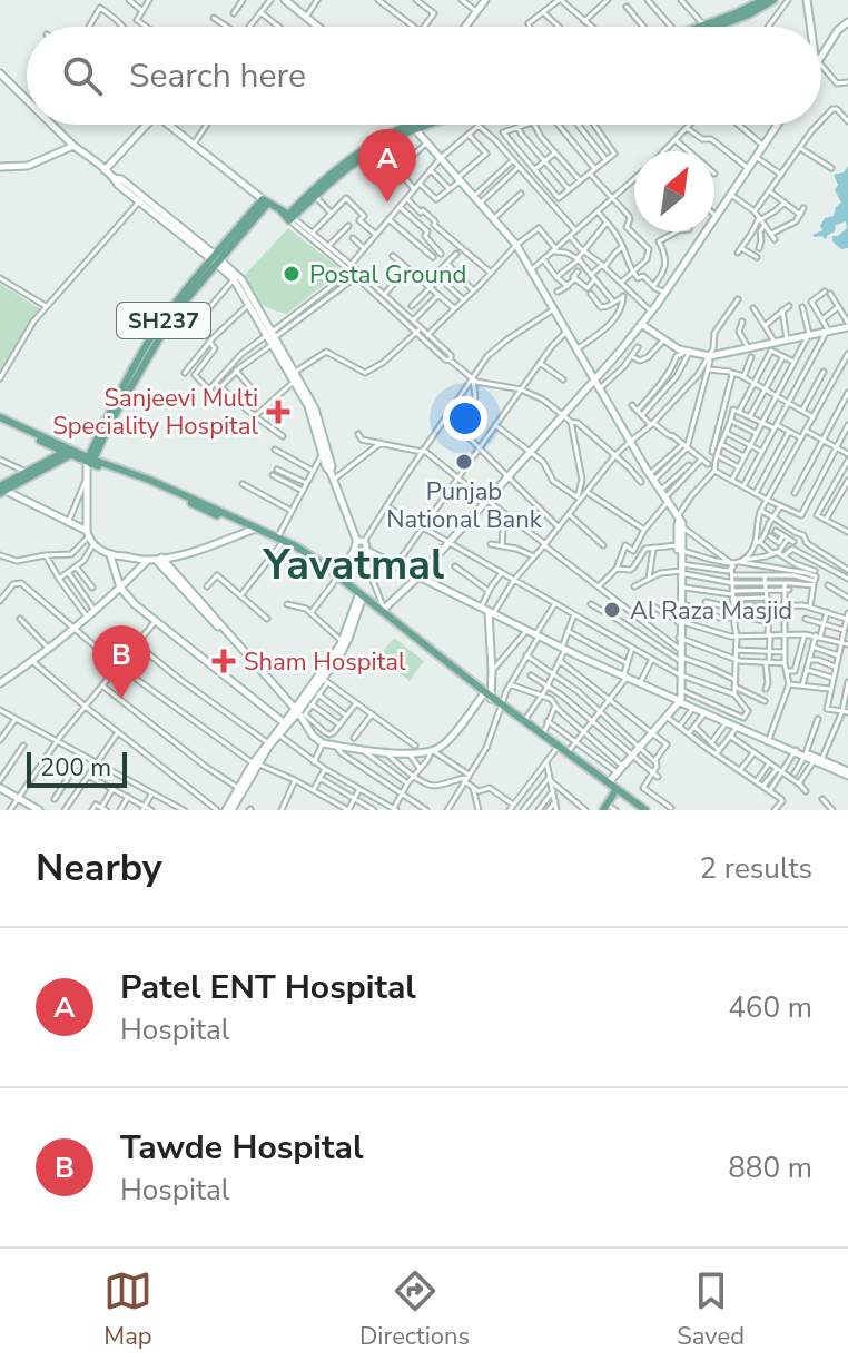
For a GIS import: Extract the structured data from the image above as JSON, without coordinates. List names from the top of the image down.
{
  "streets": {
    "main road": ["SH237"]
  },
  "districts": ["Yavatmal"],
  "places": {
    "other": ["Postal Ground", "Punjab National Bank", "Al Raza Masjid"],
    "health": ["Sanjeevi Multi Speciality Hospital", "Sham Hospital"]
  },
  "scale_bar": "200 m",
  "north": "top right",
  "page": {
    "search": "Search here",
    "pins": ["A", "B"],
    "scale": "200 m",
    "heading": ["Nearby", "2 results"],
    "list": [
      {
        "mark": "A",
        "name": "Patel ENT Hospital",
        "note": "Hospital",
        "value": "460 m"
      },
      {
        "mark": "B",
        "name": "Tawde Hospital",
        "note": "Hospital",
        "value": "880 m"
      }
    ],
    "nav": ["Map", "Directions", "Saved"]
  }
}
